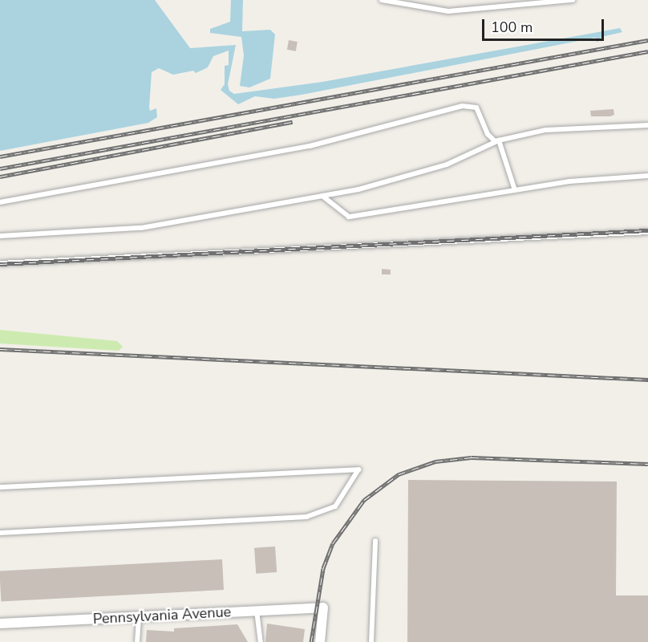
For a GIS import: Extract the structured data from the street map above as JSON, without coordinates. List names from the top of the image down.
{
  "streets": {
    "street": ["Pennsylvania Avenue"]
  },
  "scale_bar": "100 m"
}
